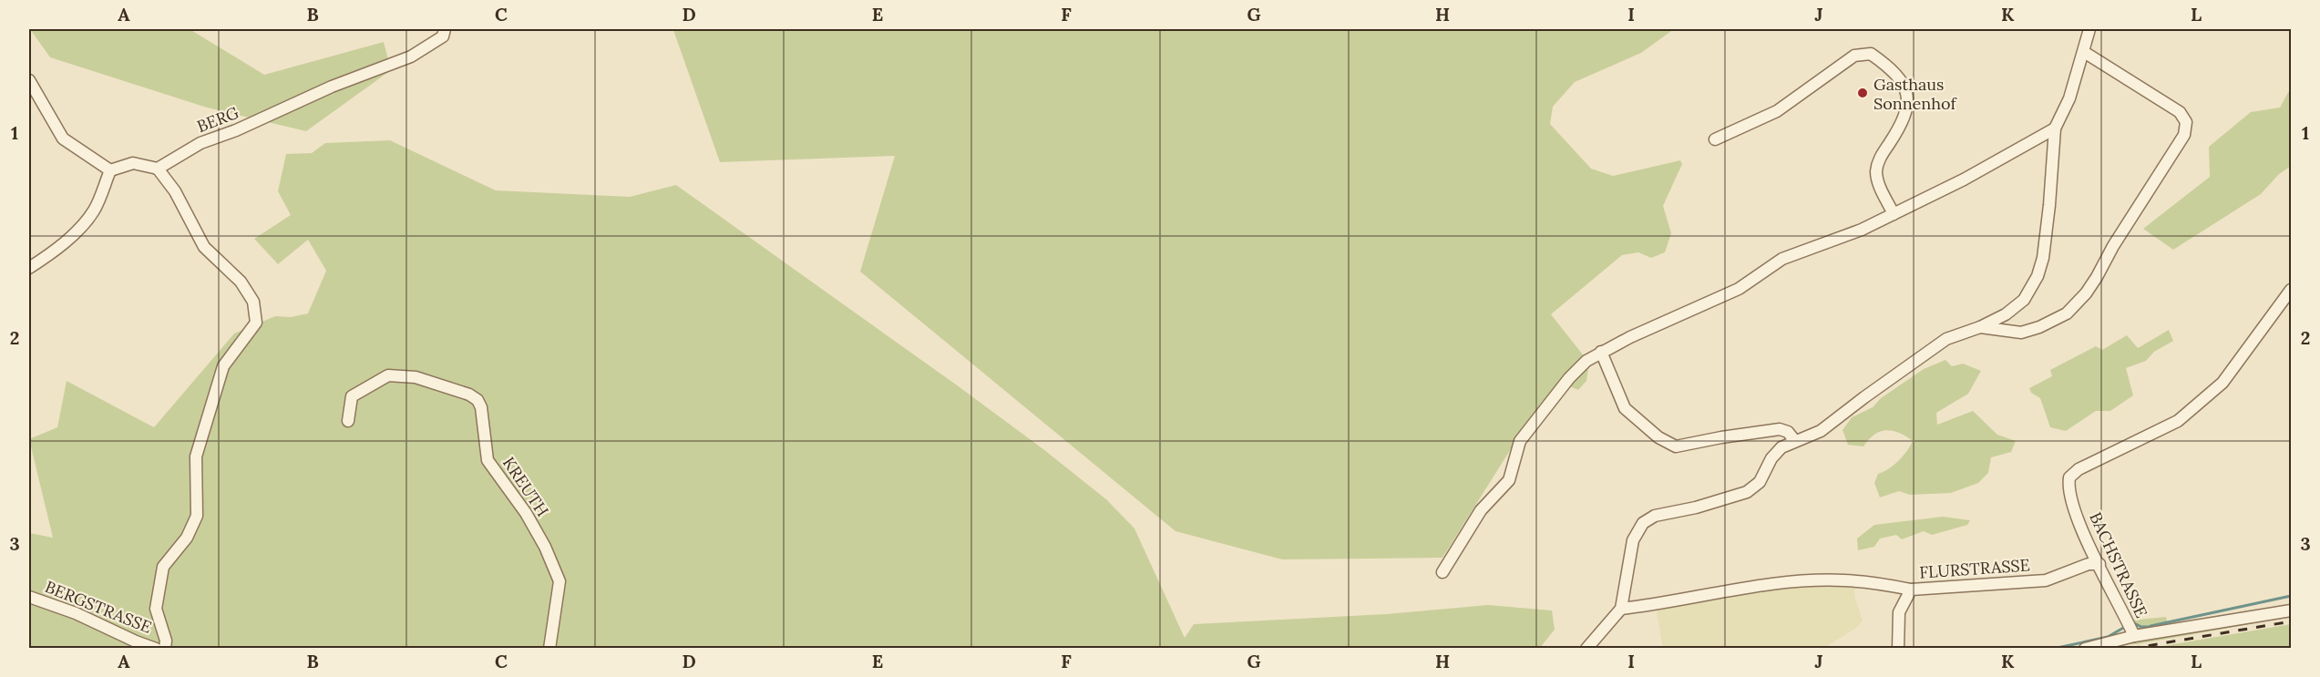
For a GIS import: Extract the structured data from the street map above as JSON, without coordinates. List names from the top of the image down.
{
  "streets": {
    "street": [
      "BERG",
      "KREUTH",
      "BACHSTRASSE",
      "FLURSTRASSE",
      "BERGSTRASSE"
    ]
  },
  "crossings": [
    ["BERG", "BERGSTRASSE"],
    ["BACHSTRASSE", "FLURSTRASSE"]
  ],
  "places": ["Gasthaus Sonnenhof"],
  "grid": {
    "columns": [
      "A",
      "B",
      "C",
      "D",
      "E",
      "F",
      "G",
      "H",
      "I",
      "J",
      "K",
      "L"
    ],
    "rows": ["1", "2", "3"]
  }
}
